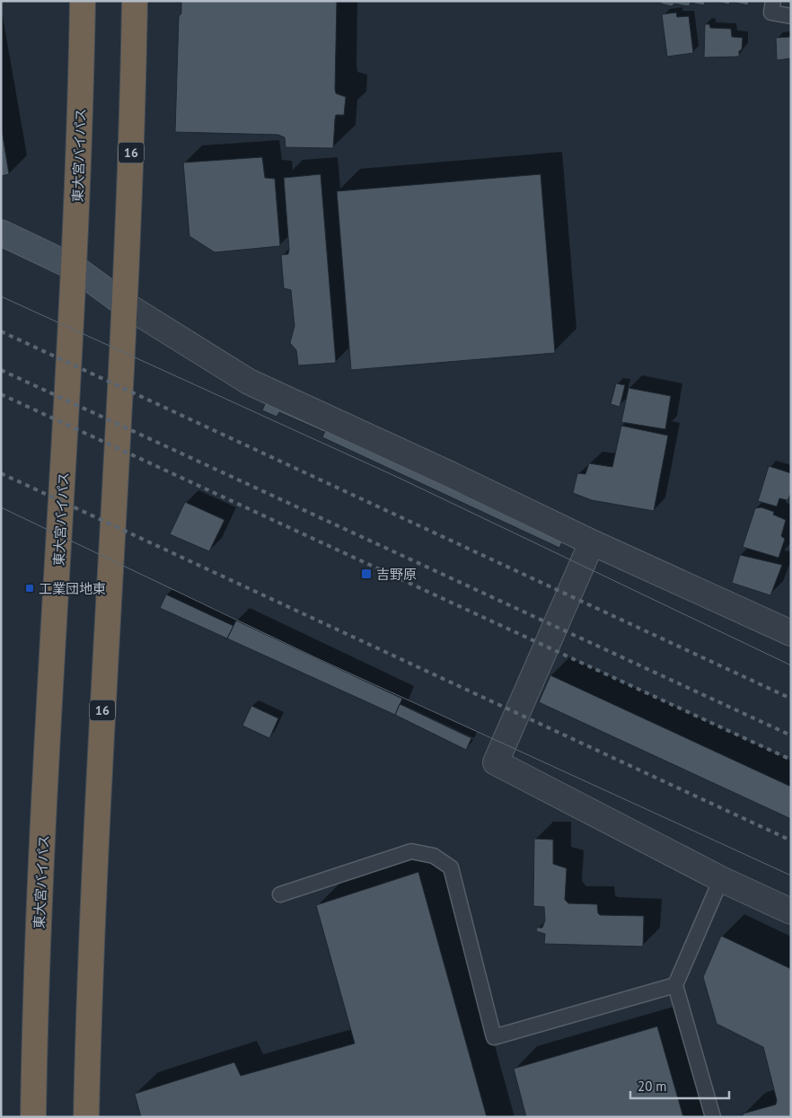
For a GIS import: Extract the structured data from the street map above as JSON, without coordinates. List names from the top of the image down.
{
  "streets": {
    "highway": ["16", "東大宮バイパス"]
  },
  "places": {
    "transit": ["吉野原", "工業団地東"]
  },
  "scale_bar": "20 m"
}
